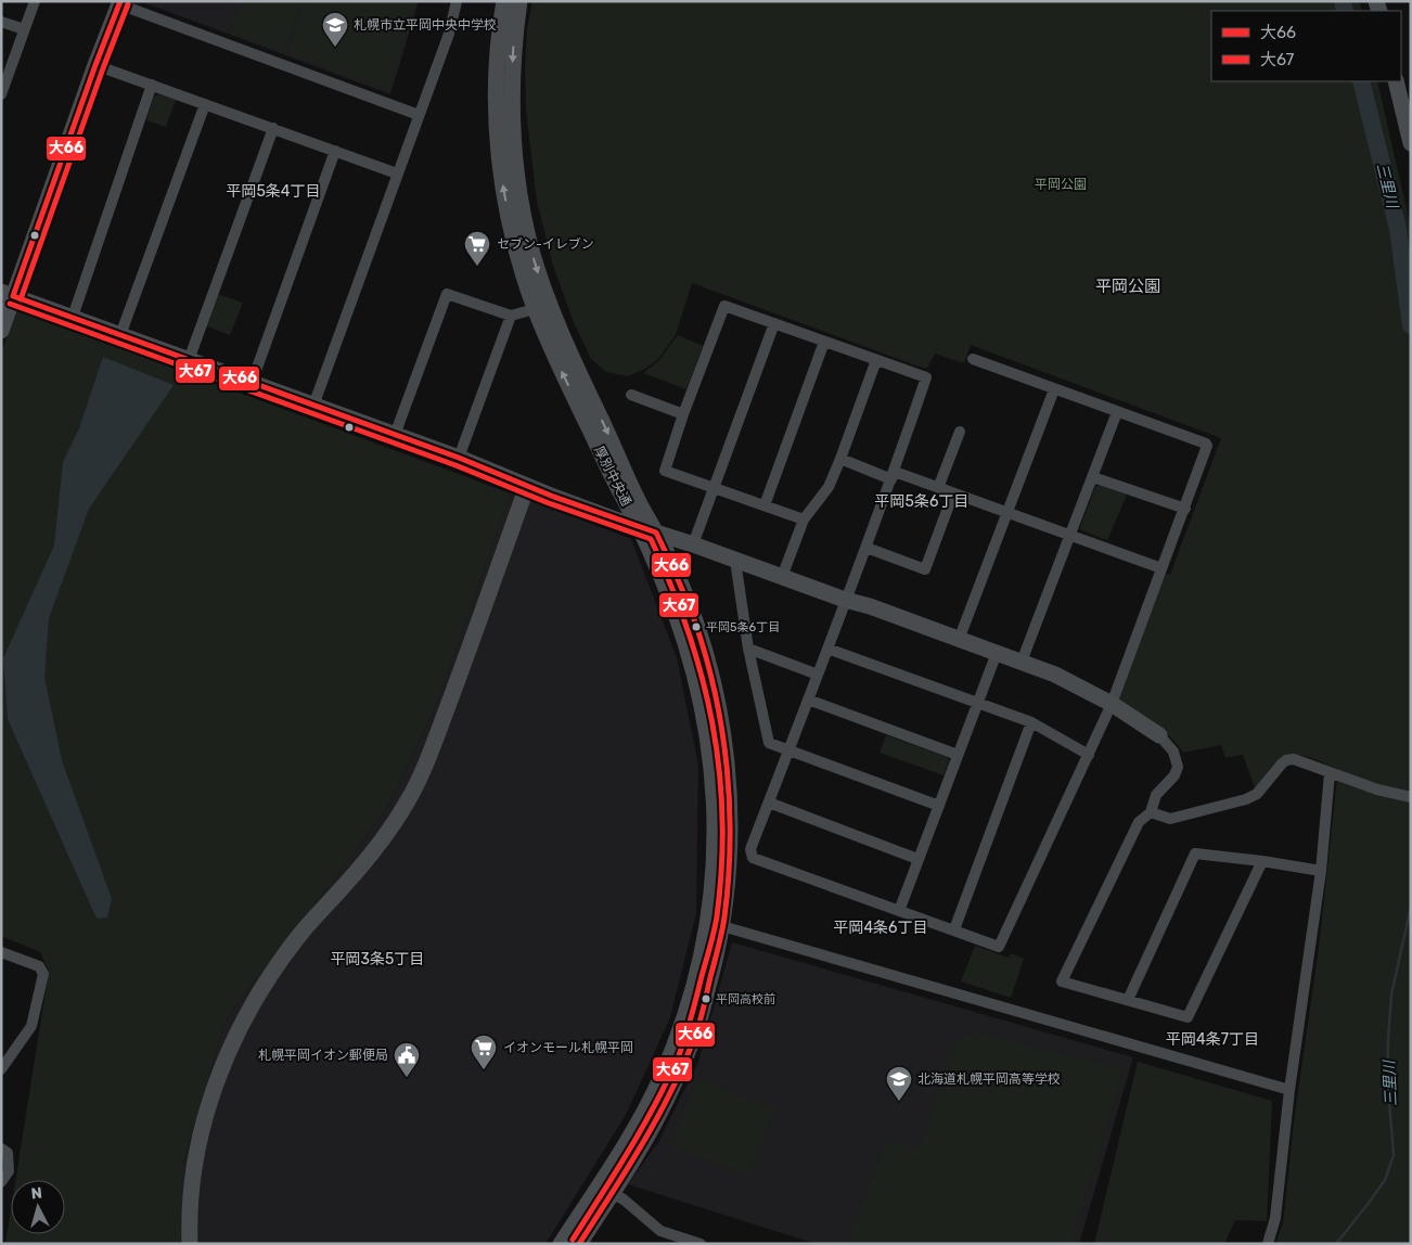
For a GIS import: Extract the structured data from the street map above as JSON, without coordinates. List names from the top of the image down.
{
  "streets": {
    "main road": ["厚別中央通"]
  },
  "districts": [
    "平岡5条4丁目",
    "平岡公園",
    "平岡5条6丁目",
    "平岡4条6丁目",
    "平岡3条5丁目",
    "平岡4条7丁目"
  ],
  "water": ["三里川"],
  "parks": ["平岡公園"],
  "places": {
    "school or university": ["札幌市立平岡中央中学校", "北海道札幌平岡高等学校"],
    "supermarket": ["セブン-イレブン", "イオンモール札幌平岡"],
    "other": ["平岡5条6丁目", "平岡高校前"],
    "public building": ["札幌平岡イオン郵便局"]
  },
  "lines": ["transit line 大66", "transit line 大67"],
  "legend": ["大66", "大67"],
  "north": "top"
}
